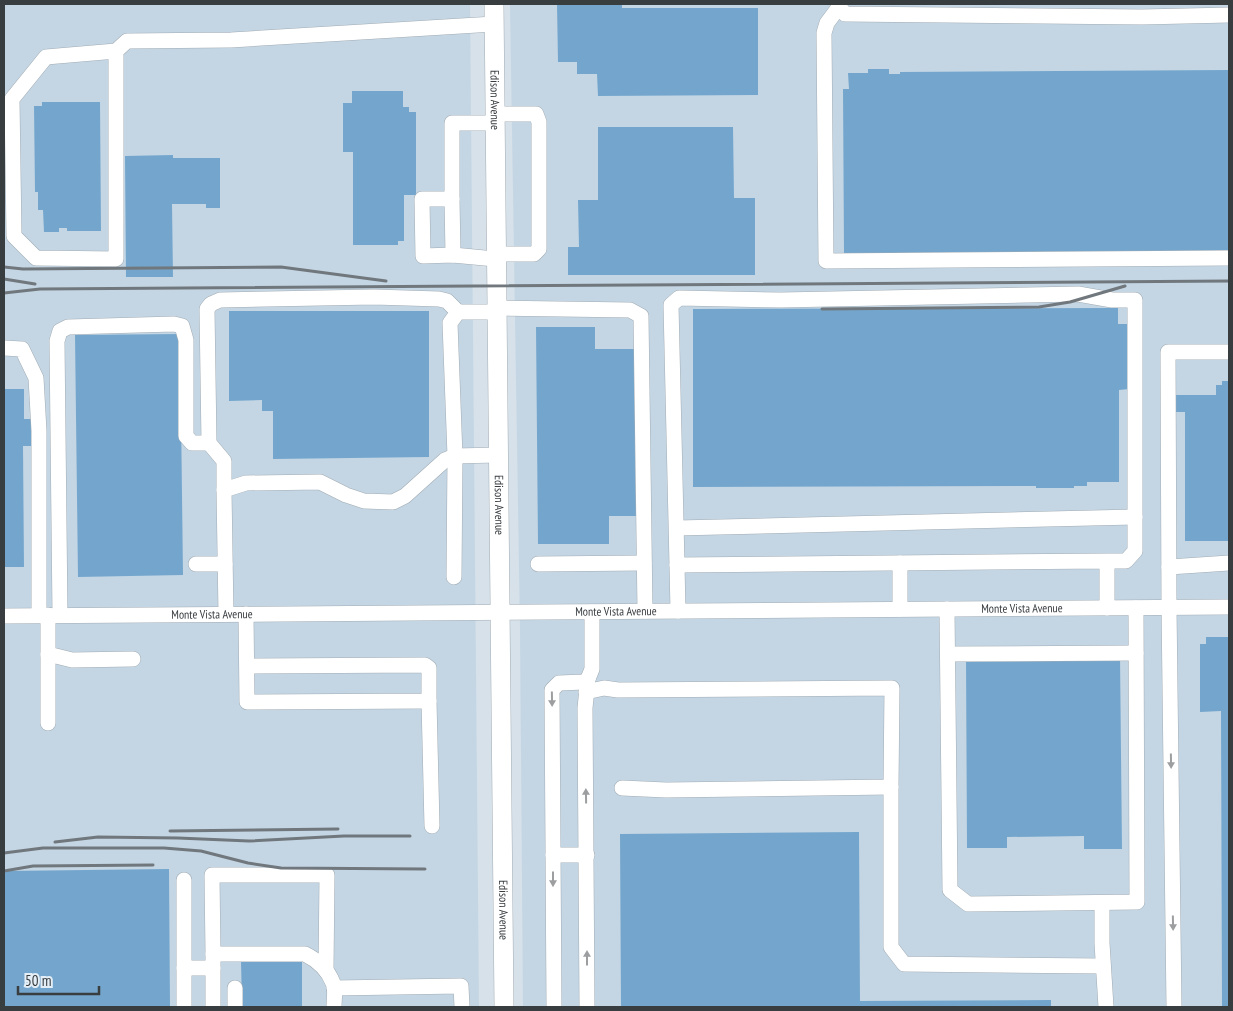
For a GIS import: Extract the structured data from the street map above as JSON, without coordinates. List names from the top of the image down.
{
  "streets": {
    "main road": ["Edison Avenue"],
    "street": ["Monte Vista Avenue"]
  },
  "crossings": [
    ["Edison Avenue", "Monte Vista Avenue"]
  ],
  "scale_bar": "50 m"
}
